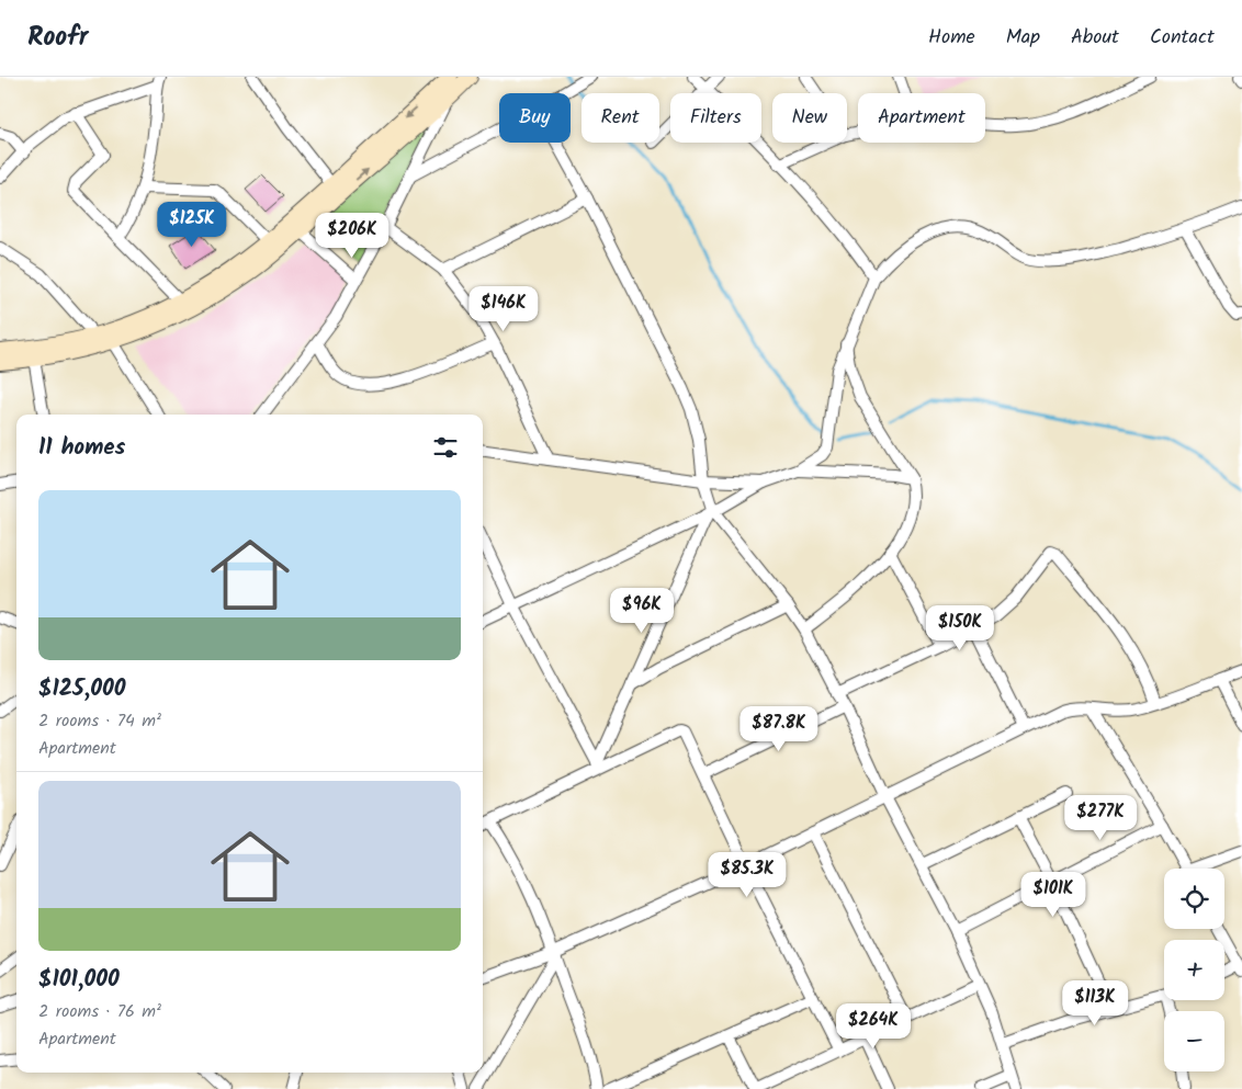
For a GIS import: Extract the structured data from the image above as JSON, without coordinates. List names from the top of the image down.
{
  "page": {
    "header": "Roofr",
    "nav": [
      "Home",
      "Map",
      "About",
      "Contact"
    ],
    "chip": [
      "Buy",
      "Rent",
      "Filters",
      "New",
      "Apartment"
    ],
    "price": [
      "$125K",
      "$206K",
      "$146K",
      "$96K",
      "$150K",
      "$87.8K",
      "$277K",
      "$85.3K",
      "$101K",
      "$113K",
      "$264K"
    ],
    "heading": "11 homes",
    "list": [
      {
        "name": "$125,000",
        "note": "2 rooms · 74 m² · Apartment"
      },
      {
        "name": "$101,000",
        "note": "2 rooms · 76 m² · Apartment"
      }
    ],
    "map_buttons": ["+", "−"]
  }
}
